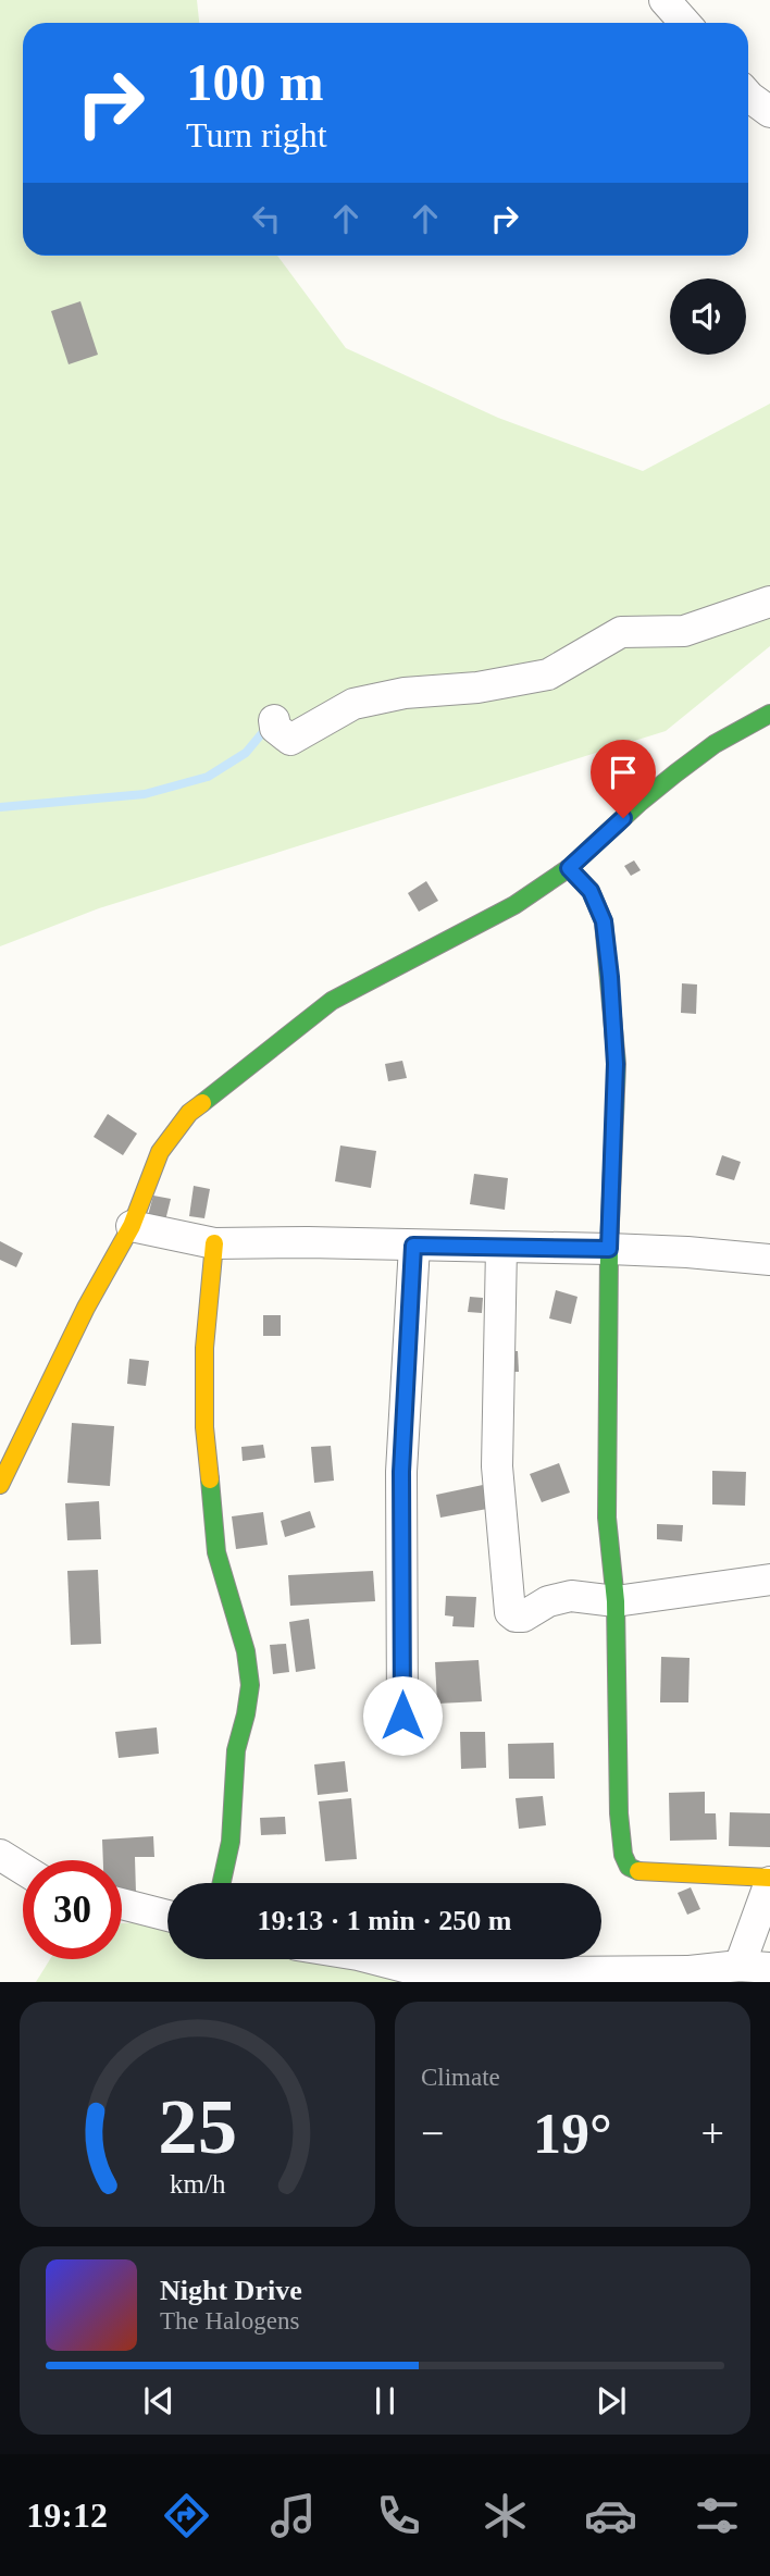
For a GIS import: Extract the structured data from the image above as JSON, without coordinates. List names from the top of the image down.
{
  "page": {
    "turn": ["100 m", "Turn right"],
    "limit": "30",
    "trip": "19:13 · 1 min · 250 m",
    "tile": "Climate",
    "heat": ["−", "19°", "+"],
    "song": ["Night Drive", "The Halogens"],
    "tabs": "19:12",
    "gauge": ["25", "km/h"]
  }
}
